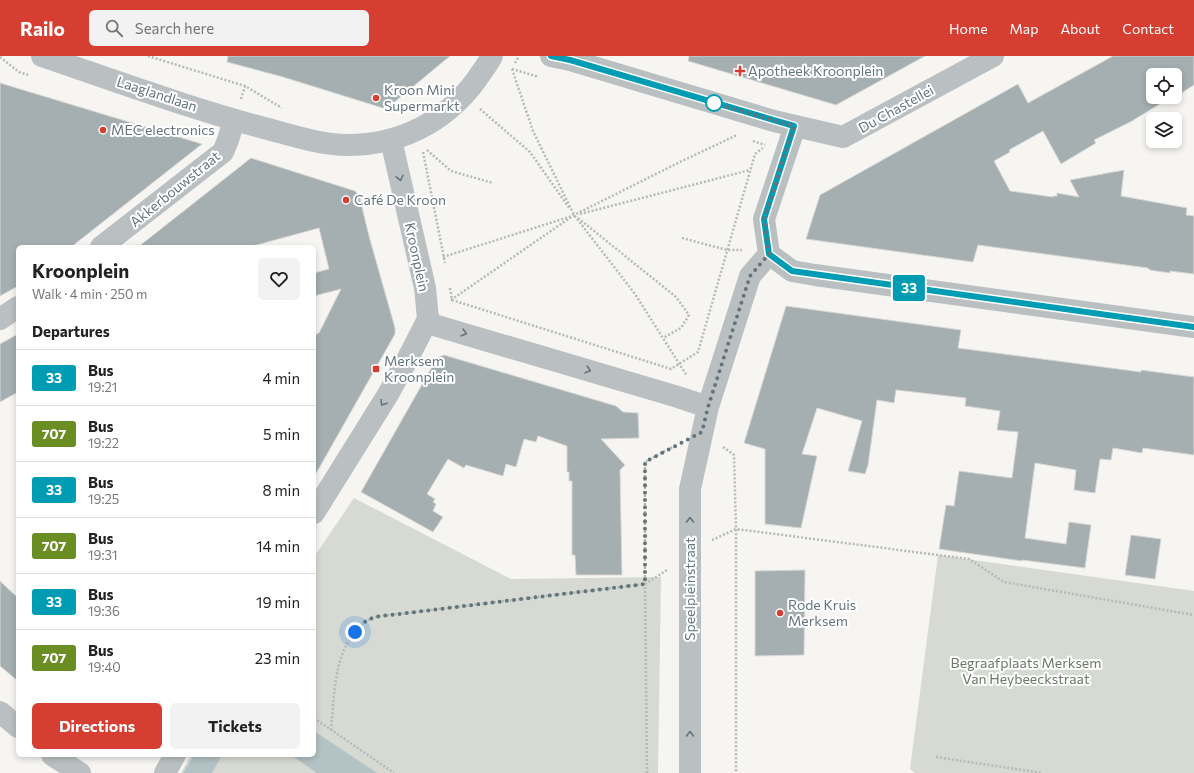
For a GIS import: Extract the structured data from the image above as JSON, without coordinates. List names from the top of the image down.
{
  "streets": {
    "street": [
      "Laaglandlaan",
      "Du Chastellei",
      "Akkerbouwstraat",
      "Kroonplein",
      "Speelpleinstraat"
    ]
  },
  "crossings": [
    ["Laaglandlaan", "Akkerbouwstraat"],
    ["Laaglandlaan", "Kroonplein"]
  ],
  "one_way": ["Speelpleinstraat"],
  "parks": ["Begraafplaats Merksem Van Heybeeckstraat"],
  "places": {
    "health": ["Apotheek Kroonplein"],
    "other": [
      "Kroon Mini Supermarkt",
      "MEC electronics",
      "Café De Kroon",
      "Rode Kruis Merksem"
    ],
    "transit": ["Merksem Kroonplein"]
  },
  "lines": ["bus line 33"],
  "page": {
    "header": "Railo",
    "search": "Search here",
    "nav": [
      "Home",
      "Map",
      "About",
      "Contact"
    ],
    "on_map": "33",
    "heading": [
      ["Kroonplein", "Walk · 4 min · 250 m"],
      "Departures"
    ],
    "list": [
      {
        "mark": "33",
        "name": "Bus",
        "note": "19:21",
        "value": "4 min"
      },
      {
        "mark": "707",
        "name": "Bus",
        "note": "19:22",
        "value": "5 min"
      },
      {
        "mark": "33",
        "name": "Bus",
        "note": "19:25",
        "value": "8 min"
      },
      {
        "mark": "707",
        "name": "Bus",
        "note": "19:31",
        "value": "14 min"
      },
      {
        "mark": "33",
        "name": "Bus",
        "note": "19:36",
        "value": "19 min"
      },
      {
        "mark": "707",
        "name": "Bus",
        "note": "19:40",
        "value": "23 min"
      }
    ],
    "buttons": ["Directions", "Tickets"]
  }
}
